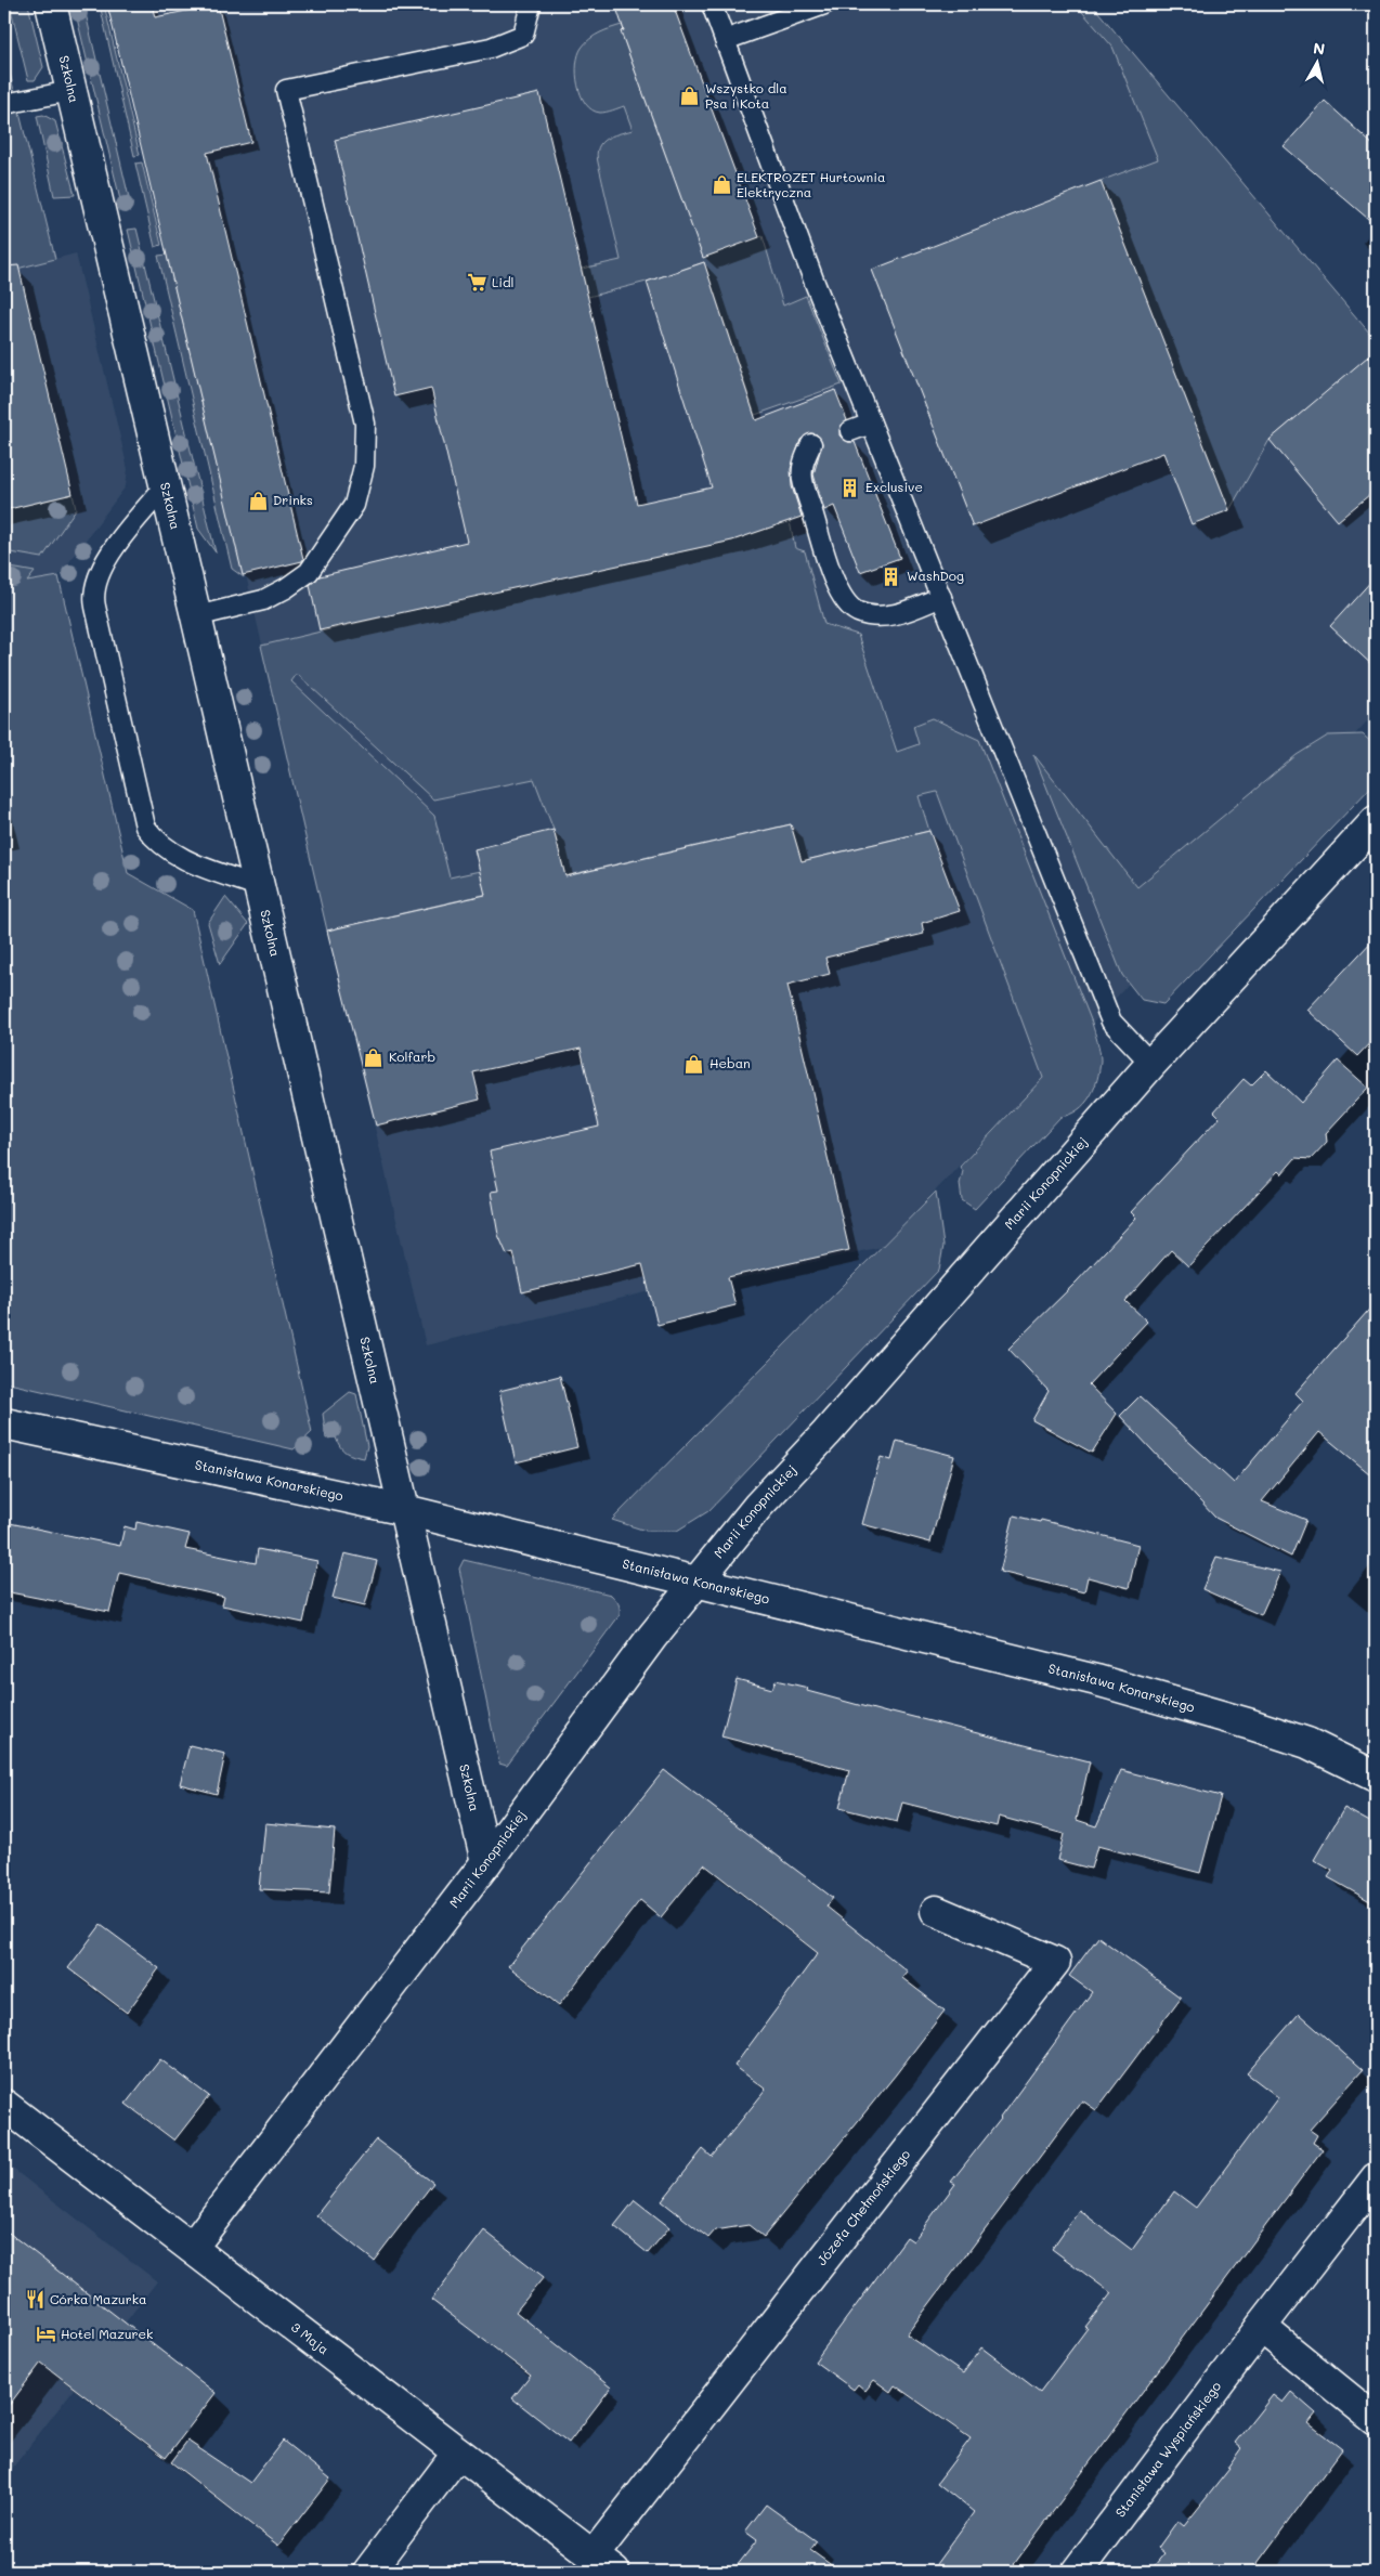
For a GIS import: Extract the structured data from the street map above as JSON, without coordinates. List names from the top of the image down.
{
  "streets": {
    "street": [
      "Szkolna",
      "Marii Konopnickiej",
      "Stanisława Konarskiego",
      "Józefa Chełmońskiego",
      "3 Maja",
      "Stanisława Wyspiańskiego"
    ]
  },
  "crossings": [
    ["Szkolna", "Marii Konopnickiej"],
    ["Szkolna", "Stanisława Konarskiego"],
    ["Marii Konopnickiej", "Stanisława Konarskiego"],
    ["Marii Konopnickiej", "3 Maja"],
    ["Józefa Chełmońskiego", "3 Maja"]
  ],
  "places": {
    "shop": [
      "Wszystko dla Psa i Kota",
      "ELEKTROZET Hurtownia Elektryczna",
      "Drinks",
      "Kolfarb",
      "Heban"
    ],
    "supermarket": ["Lidl"],
    "building": ["Exclusive", "WashDog"],
    "restaurant": ["Córka Mazurka"],
    "hotel": ["Hotel Mazurek"]
  },
  "north": "top"
}
